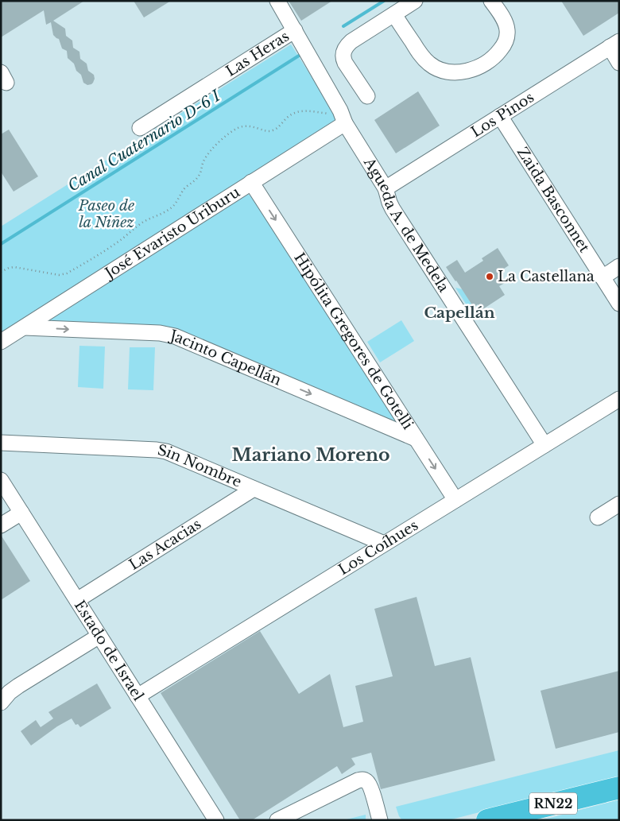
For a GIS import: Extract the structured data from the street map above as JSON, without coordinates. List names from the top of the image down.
{
  "streets": {
    "highway": ["RN22"],
    "street": [
      "Las Heras",
      "Los Pinos",
      "Zaida Basconnet",
      "Agueda A. de Medela",
      "José Evaristo Uriburu",
      "Hipólita Gregores de Gotelli",
      "Jacinto Capellán",
      "Sin Nombre",
      "Las Acacias",
      "Los Coíhues",
      "Estado de Israel"
    ]
  },
  "crossings": [
    ["Las Heras", "Agueda A. de Medela"],
    ["Los Pinos", "Zaida Basconnet"],
    ["Los Pinos", "Agueda A. de Medela"],
    ["Agueda A. de Medela", "José Evaristo Uriburu"],
    ["Agueda A. de Medela", "Los Coíhues"],
    ["José Evaristo Uriburu", "Hipólita Gregores de Gotelli"],
    ["José Evaristo Uriburu", "Jacinto Capellán"],
    ["Hipólita Gregores de Gotelli", "Jacinto Capellán"],
    ["Hipólita Gregores de Gotelli", "Los Coíhues"],
    ["Sin Nombre", "Las Acacias"],
    ["Sin Nombre", "Los Coíhues"],
    ["Las Acacias", "Estado de Israel"],
    ["Los Coíhues", "Estado de Israel"]
  ],
  "one_way": ["Hipólita Gregores de Gotelli", "Jacinto Capellán"],
  "districts": ["Capellán", "Mariano Moreno"],
  "water": ["Canal Cuaternario D-6 I"],
  "parks": ["Paseo de la Niñez"],
  "places": ["La Castellana"]
}
